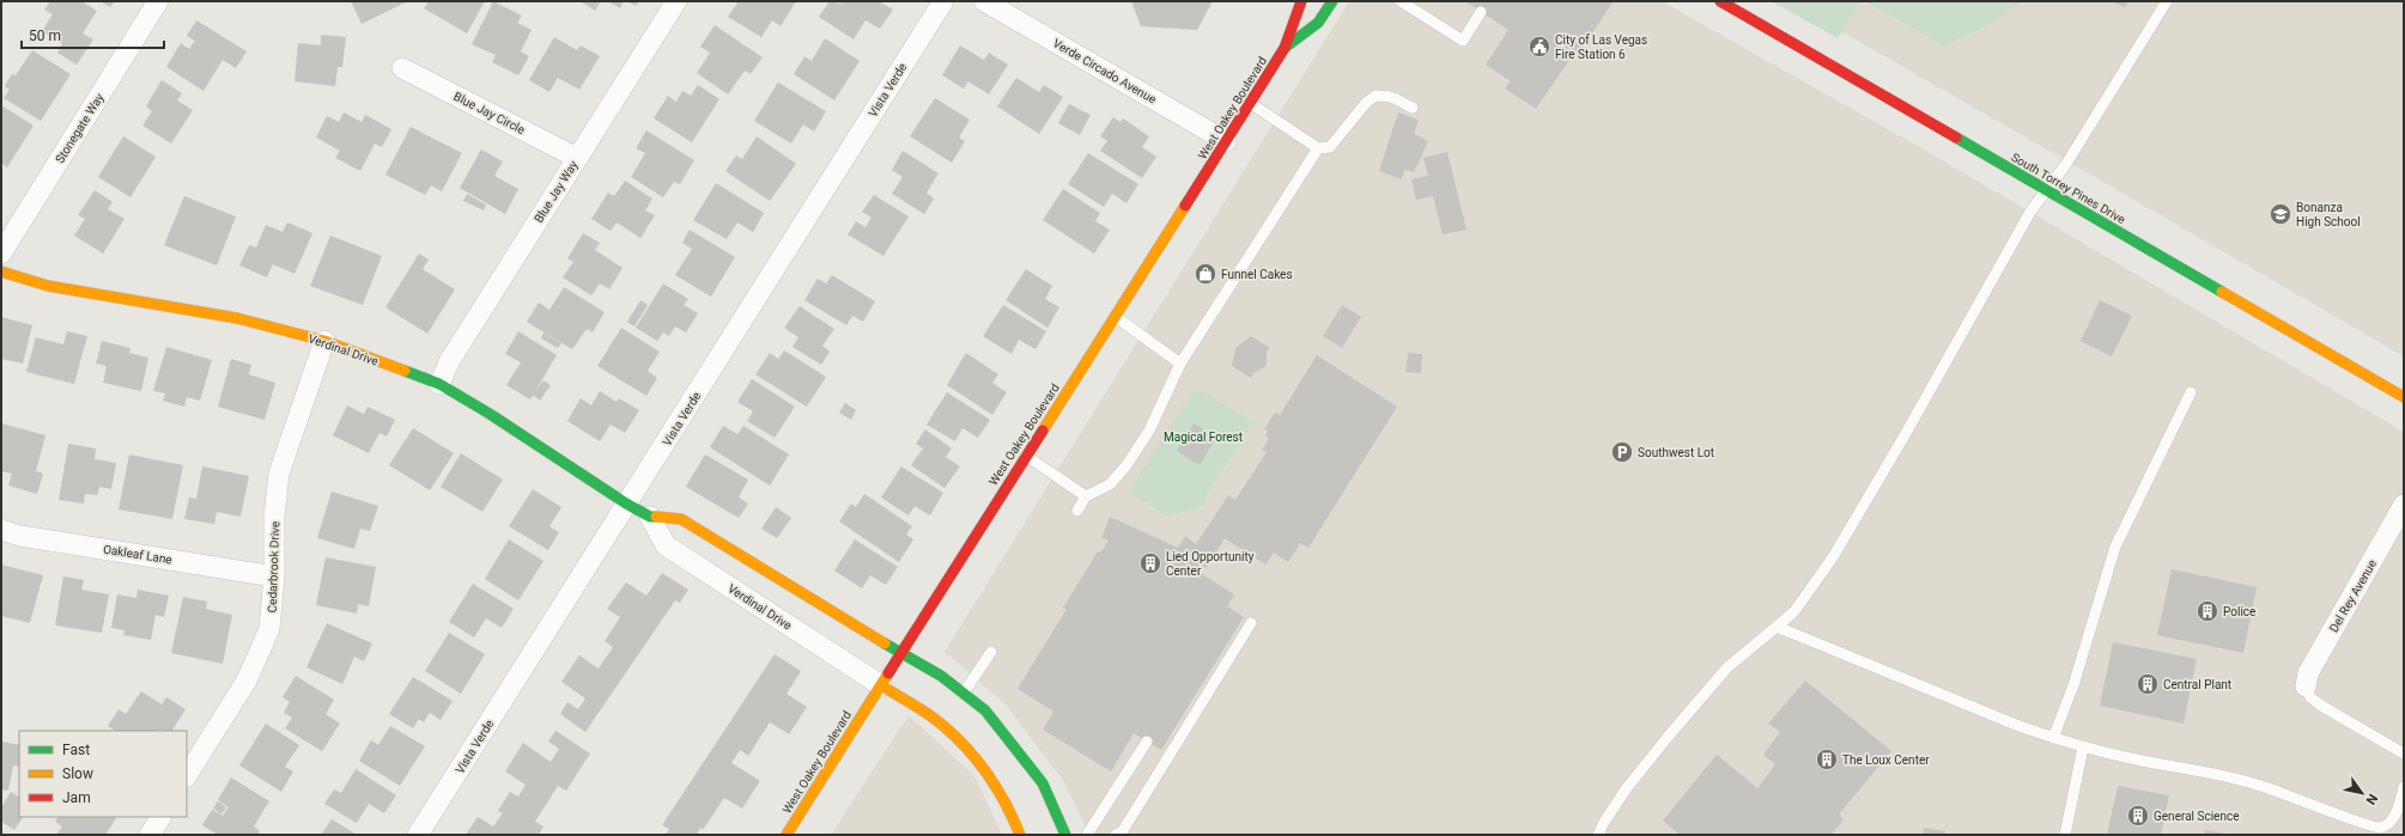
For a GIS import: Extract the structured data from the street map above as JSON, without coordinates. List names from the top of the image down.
{
  "streets": {
    "main road": ["West Oakey Boulevard", "South Torrey Pines Drive", "Verdinal Drive"],
    "street": [
      "Verde Circado Avenue",
      "Vista Verde",
      "Blue Jay Circle",
      "Stonegate Way",
      "Blue Jay Way",
      "Oakleaf Lane",
      "Cedarbrook Drive",
      "Del Rey Avenue"
    ]
  },
  "crossings": [
    ["Verde Circado Avenue", "West Oakey Boulevard"],
    ["Vista Verde", "Verdinal Drive"],
    ["West Oakey Boulevard", "Verdinal Drive"],
    ["Blue Jay Circle", "Blue Jay Way"],
    ["Blue Jay Way", "Verdinal Drive"],
    ["Verdinal Drive", "Cedarbrook Drive"],
    ["Oakleaf Lane", "Cedarbrook Drive"]
  ],
  "parks": ["Magical Forest"],
  "places": {
    "public building": ["City of Las Vegas Fire Station 6"],
    "school or university": ["Bonanza High School"],
    "shop": ["Funnel Cakes"],
    "parking": ["Southwest Lot"],
    "building": [
      "Lied Opportunity Center",
      "Police",
      "Central Plant",
      "The Loux Center",
      "General Science"
    ]
  },
  "legend": ["Fast", "Slow", "Jam"],
  "scale_bar": "50 m",
  "north": "bottom right"
}
